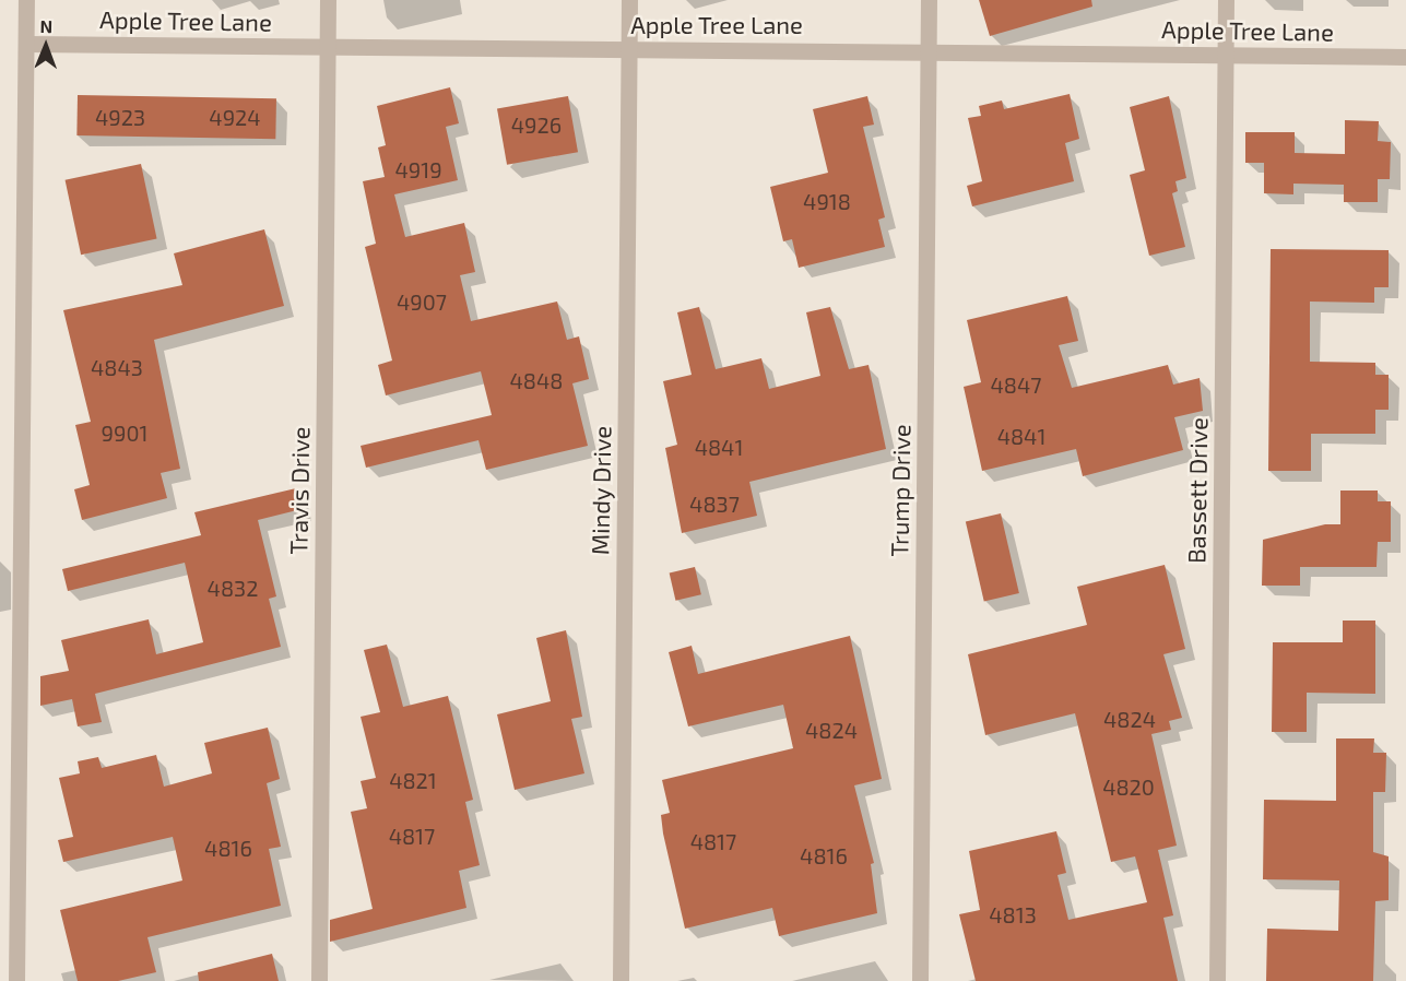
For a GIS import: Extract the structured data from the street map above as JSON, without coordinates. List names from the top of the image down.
{
  "streets": {
    "street": [
      "Apple Tree Lane",
      "Travis Drive",
      "Mindy Drive",
      "Trump Drive",
      "Bassett Drive"
    ]
  },
  "crossings": [
    ["Apple Tree Lane", "Travis Drive"],
    ["Apple Tree Lane", "Mindy Drive"],
    ["Apple Tree Lane", "Trump Drive"],
    ["Apple Tree Lane", "Bassett Drive"]
  ],
  "house_numbers": [
    "4923",
    "4924",
    "4926",
    "4919",
    "4918",
    "4907",
    "4843",
    "4848",
    "4847",
    "9901",
    "4841",
    "4841",
    "4837",
    "4832",
    "4824",
    "4824",
    "4821",
    "4820",
    "4817",
    "4817",
    "4816",
    "4816",
    "4813"
  ],
  "north": "top"
}
